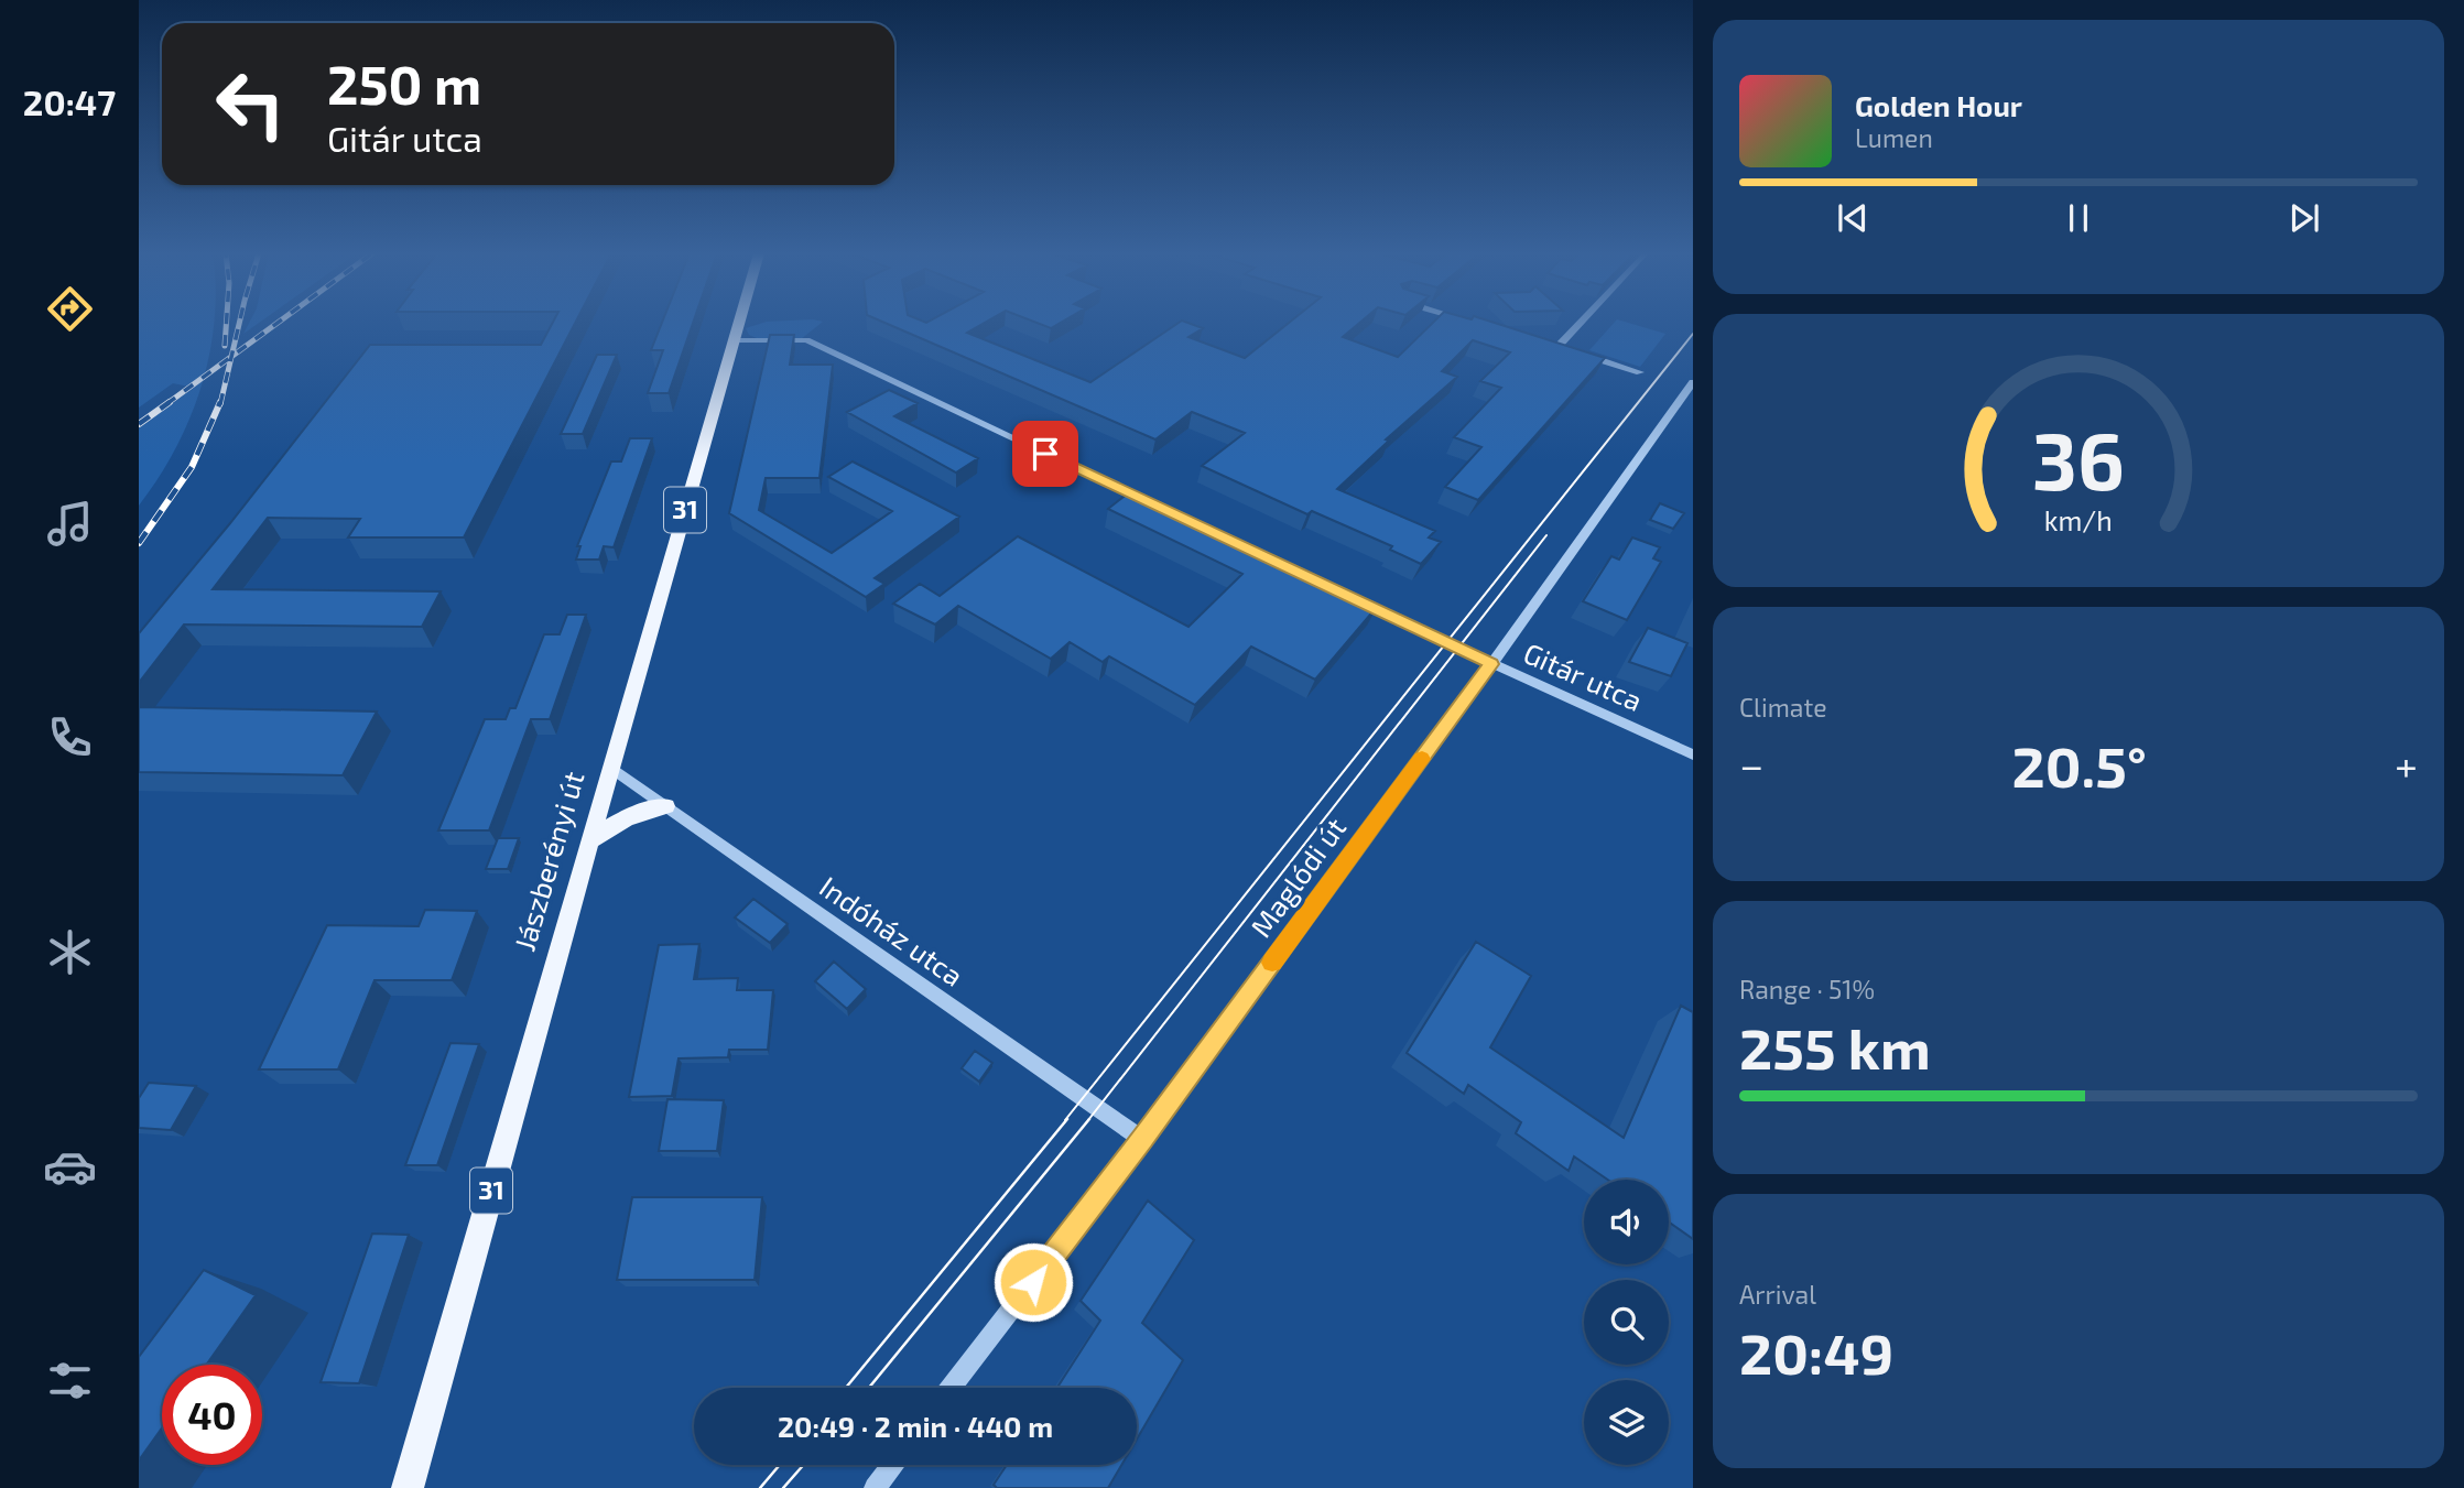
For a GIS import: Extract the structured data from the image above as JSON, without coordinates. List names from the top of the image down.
{
  "streets": {
    "main road": ["31", "Jászberényi út"],
    "street": ["Gitár utca", "Maglódi út", "Indóház utca"]
  },
  "crossings": [
    ["Gitár utca", "Maglódi út"],
    ["Jászberényi út", "Indóház utca"],
    ["Maglódi út", "Indóház utca"]
  ],
  "page": {
    "tabs": "20:47",
    "turn": ["250 m", "Gitár utca"],
    "song": ["Golden Hour", "Lumen"],
    "tile": [
      "Climate",
      ["Range · 51%", "255 km"],
      ["Arrival", "20:49"]
    ],
    "heat": ["−", "20.5°", "+"],
    "limit": "40",
    "trip": "20:49 · 2 min · 440 m",
    "gauge": ["36", "km/h"]
  }
}
